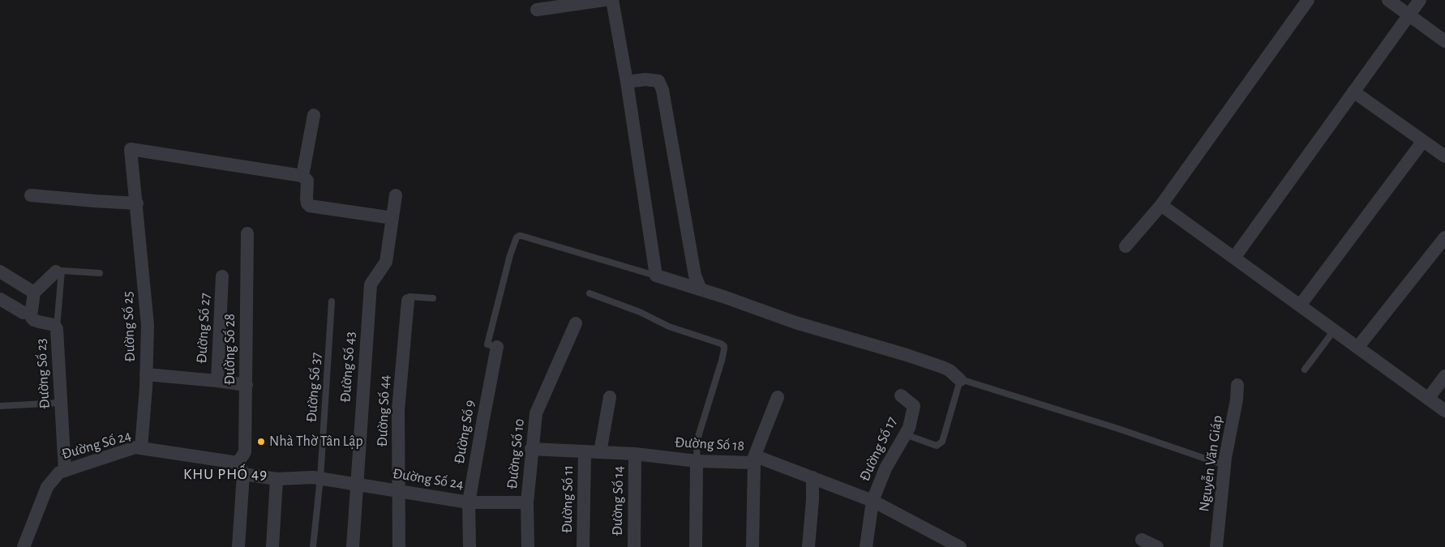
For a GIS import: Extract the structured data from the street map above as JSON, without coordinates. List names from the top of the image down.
{
  "streets": {
    "street": [
      "Đường Số 25",
      "Đường Số 27",
      "Đường Số 28",
      "Đường Số 43",
      "Đường Số 23",
      "Đường Số 44",
      "Đường Số 9",
      "Đường Số 18",
      "Đường Số 24",
      "Đường Số 17",
      "Đường Số 10",
      "Nguyễn Văn Giáp",
      "Đường Số 11",
      "Đường Số 14"
    ],
    "lane": ["Đường Số 37"]
  },
  "crossings": [
    ["Đường Số 25", "Đường Số 27"],
    ["Đường Số 25", "Đường Số 24"],
    ["Đường Số 27", "Đường Số 28"],
    ["Đường Số 28", "Đường Số 24"],
    ["Đường Số 43", "Đường Số 24"],
    ["Đường Số 23", "Đường Số 24"],
    ["Đường Số 37", "Đường Số 24"],
    ["Đường Số 44", "Đường Số 24"],
    ["Đường Số 9", "Đường Số 24"],
    ["Đường Số 18", "Đường Số 17"],
    ["Đường Số 18", "Đường Số 10"],
    ["Đường Số 18", "Đường Số 11"],
    ["Đường Số 18", "Đường Số 14"],
    ["Đường Số 24", "Đường Số 10"]
  ],
  "districts": ["KHU PHỐ 49"],
  "places": ["Nhà Thờ Tân Lập"]
}
